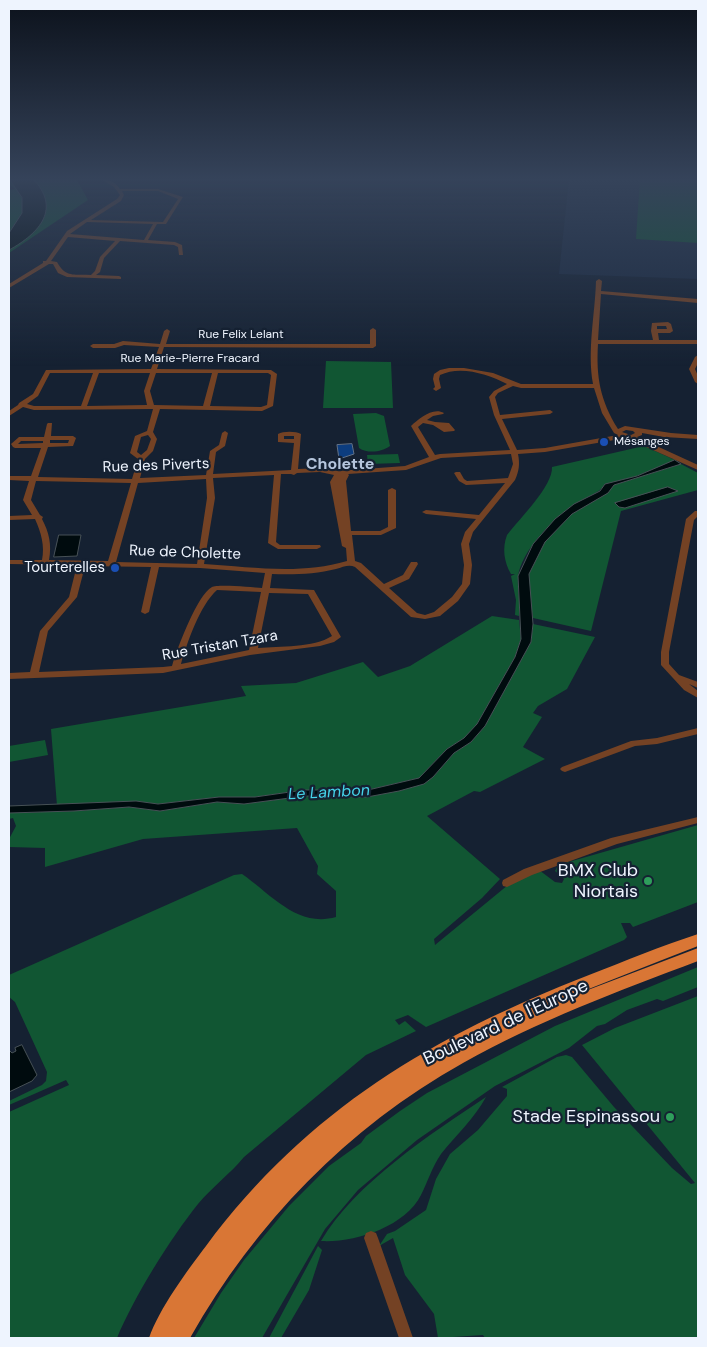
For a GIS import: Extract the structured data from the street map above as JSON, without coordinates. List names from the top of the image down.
{
  "streets": {
    "highway": ["Boulevard de l'Europe"],
    "street": [
      "Rue Felix Lelant",
      "Rue Marie-Pierre Fracard",
      "Rue des Piverts",
      "Rue de Cholette",
      "Rue Tristan Tzara"
    ]
  },
  "districts": ["Cholette"],
  "water": ["Le Lambon"],
  "places": [
    "Mésanges",
    "Tourterelles",
    "BMX Club Niortais",
    "Stade Espinassou"
  ]
}
